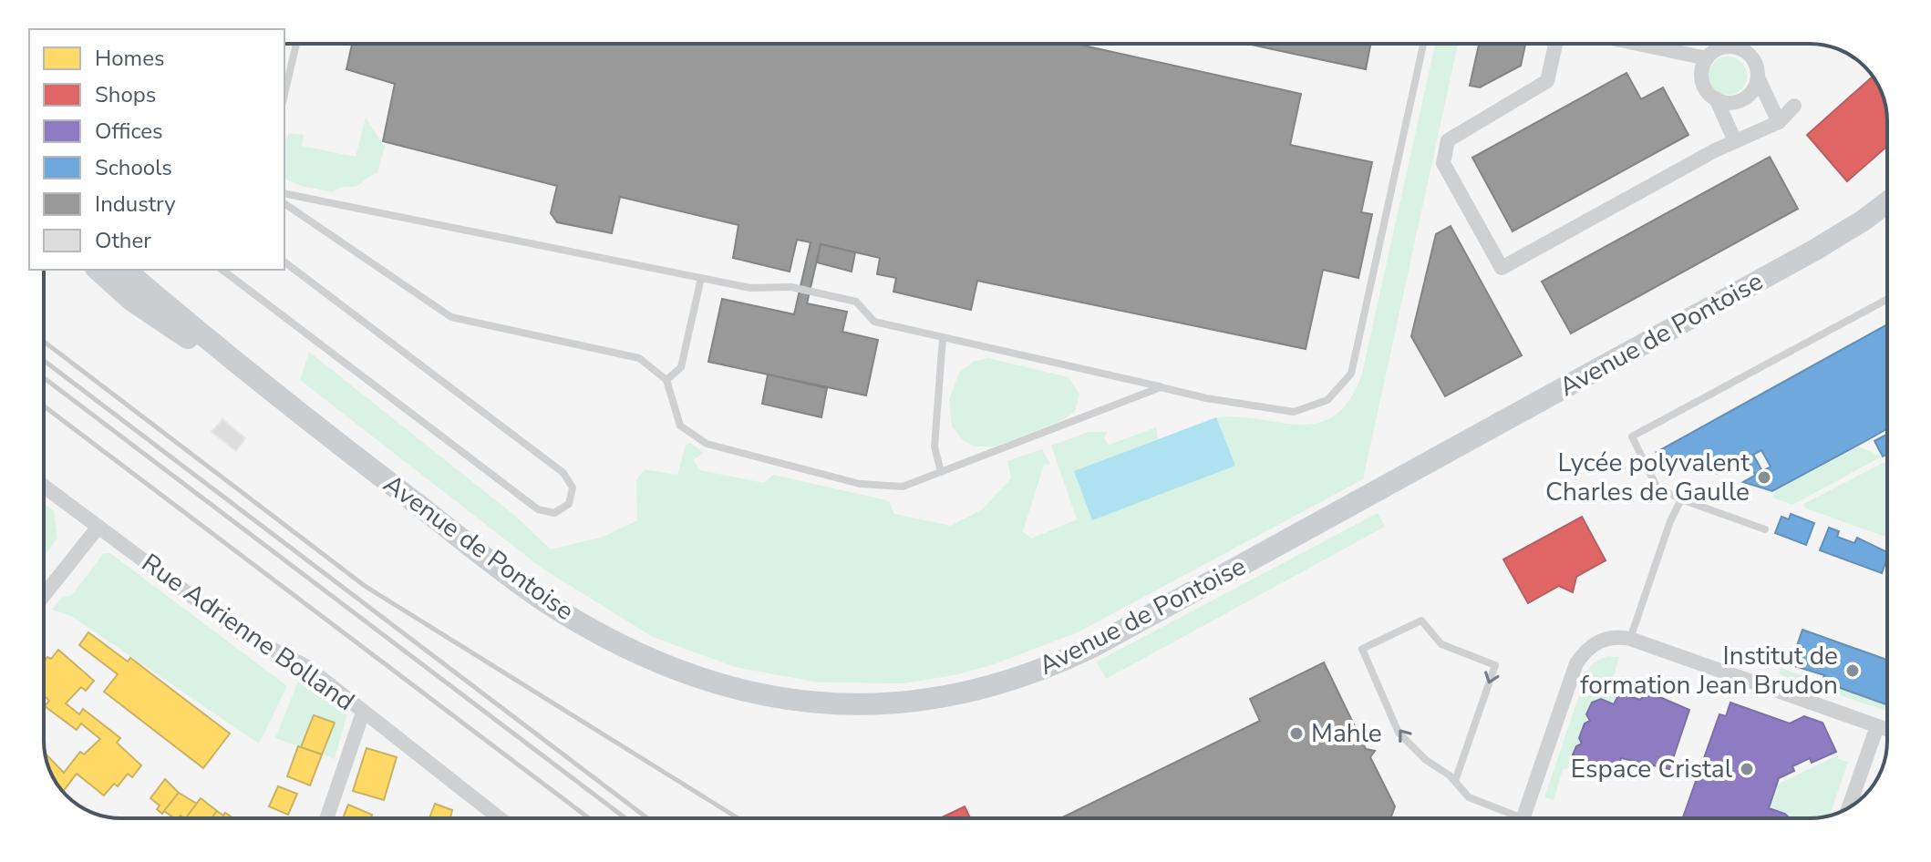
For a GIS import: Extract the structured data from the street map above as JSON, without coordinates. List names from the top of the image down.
{
  "streets": {
    "main road": ["Avenue de Pontoise"],
    "street": ["Rue Adrienne Bolland"]
  },
  "places": [
    "Lycée polyvalent Charles de Gaulle",
    "Institut de formation Jean Brudon",
    "Mahle",
    "Espace Cristal"
  ],
  "legend": [
    "Homes",
    "Shops",
    "Offices",
    "Schools",
    "Industry",
    "Other"
  ]
}
